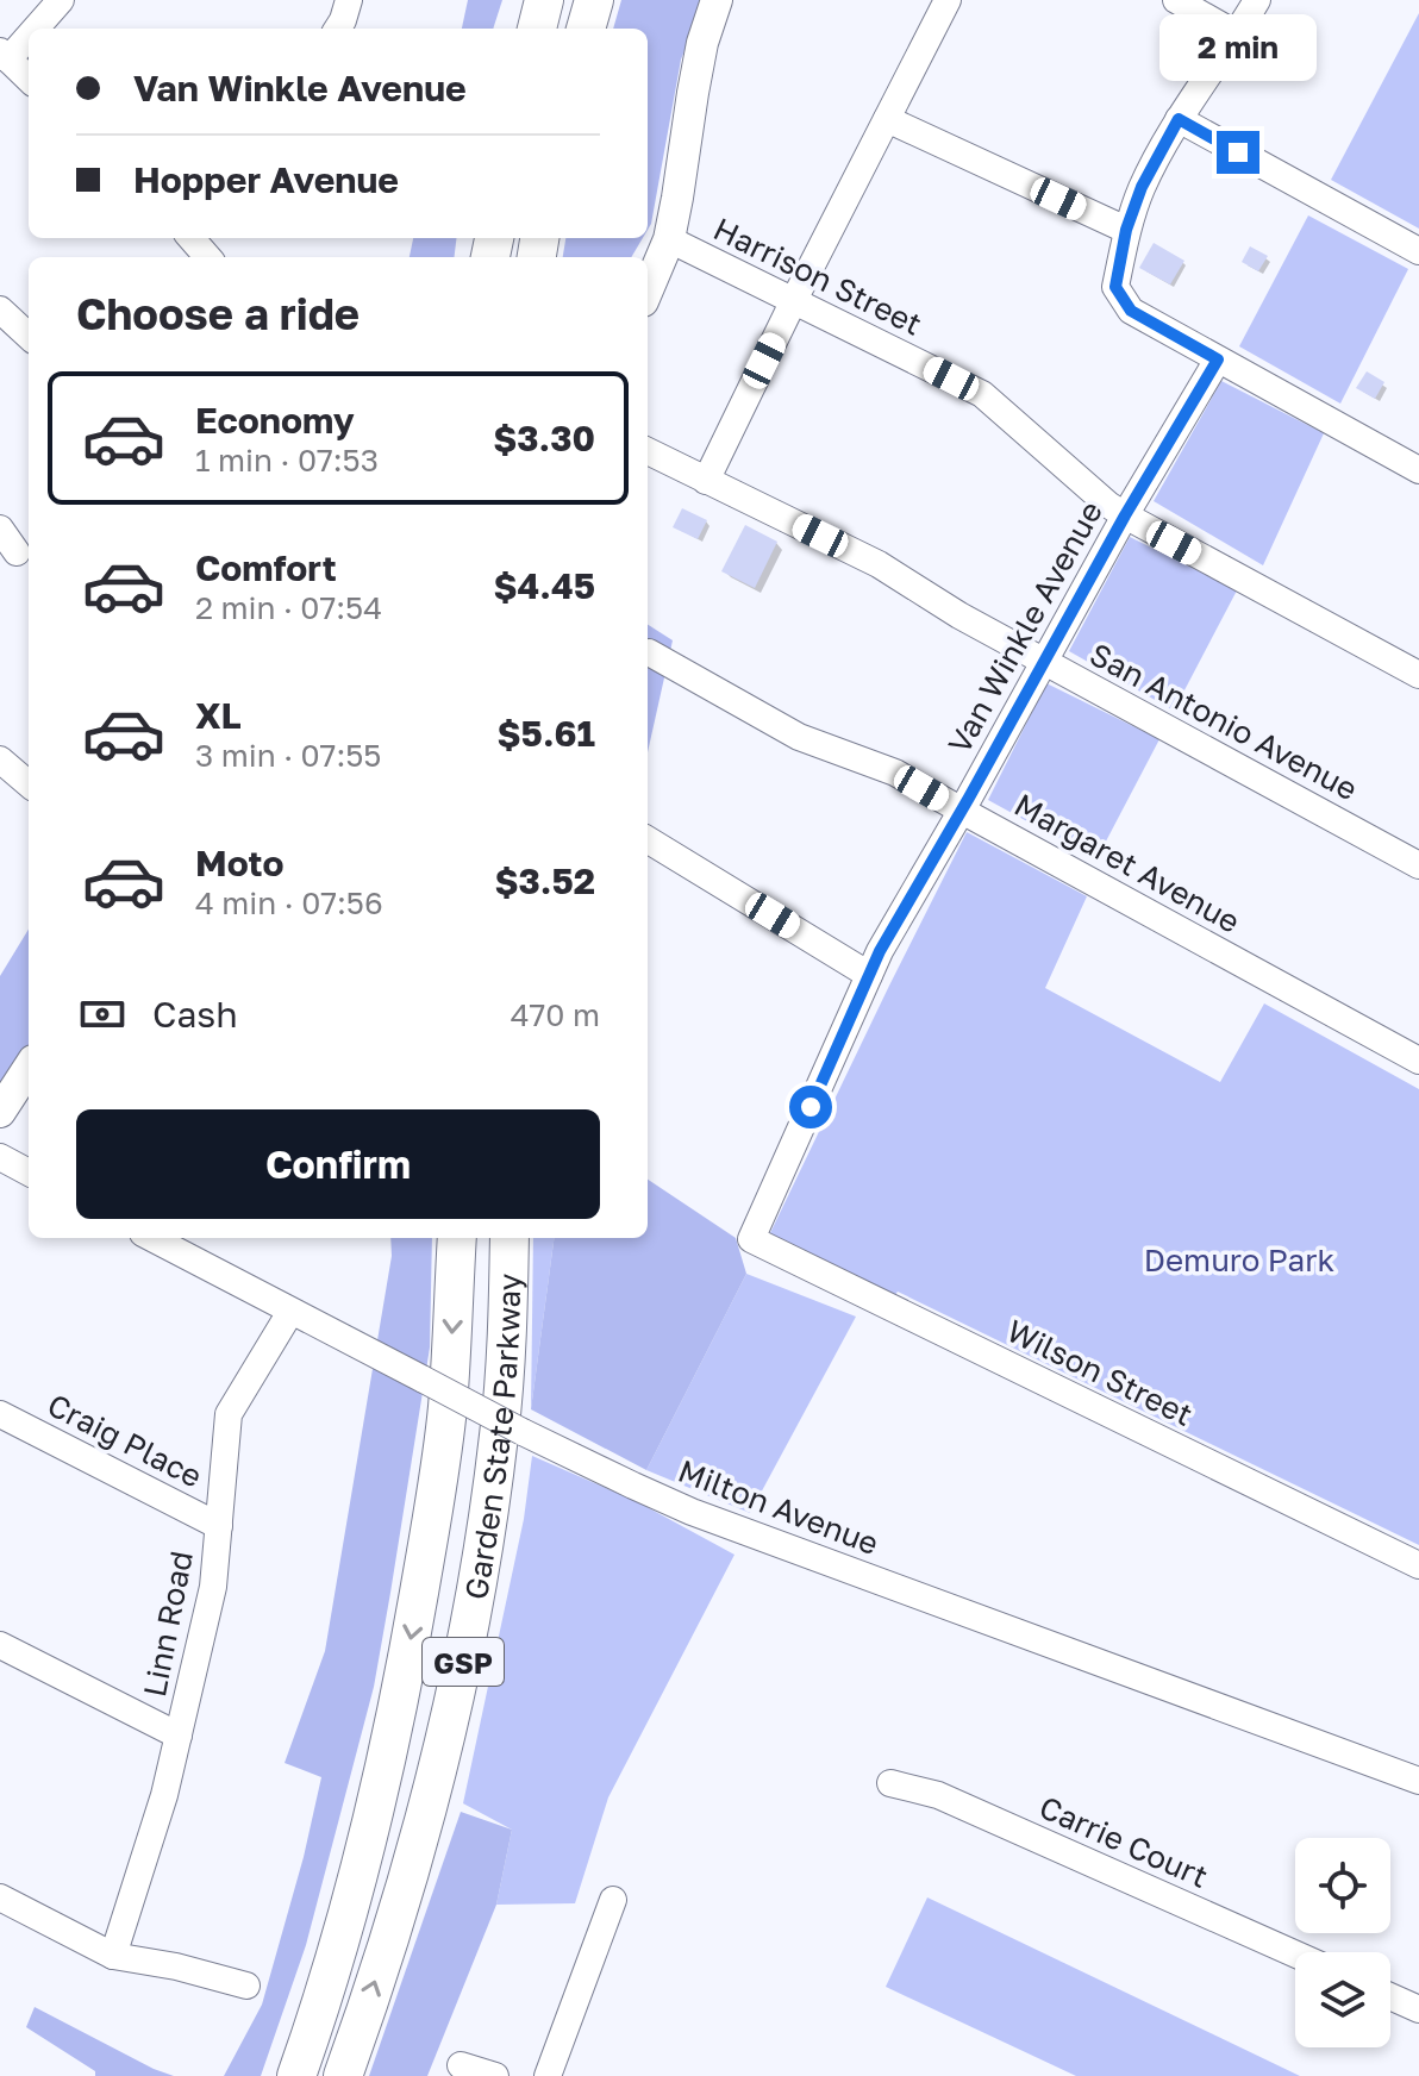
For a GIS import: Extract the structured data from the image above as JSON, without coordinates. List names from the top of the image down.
{
  "streets": {
    "highway": ["Garden State Parkway", "GSP"],
    "street": [
      "Harrison Street",
      "Van Winkle Avenue",
      "San Antonio Avenue",
      "Margaret Avenue",
      "Wilson Street",
      "Craig Place",
      "Milton Avenue",
      "Linn Road",
      "Carrie Court"
    ]
  },
  "crossings": [
    ["Harrison Street", "Van Winkle Avenue"],
    ["Van Winkle Avenue", "San Antonio Avenue"],
    ["Van Winkle Avenue", "Margaret Avenue"],
    ["Van Winkle Avenue", "Wilson Street"],
    ["Craig Place", "Linn Road"],
    ["Milton Avenue", "Linn Road"]
  ],
  "parks": ["Demuro Park"],
  "page": {
    "bubble": "2 min",
    "banner": ["Van Winkle Avenue", "Hopper Avenue"],
    "heading": "Choose a ride",
    "list": [
      {
        "name": "Economy",
        "note": "1 min · 07:53",
        "value": "$3.30"
      },
      {
        "name": "Comfort",
        "note": "2 min · 07:54",
        "value": "$4.45"
      },
      {
        "name": "XL",
        "note": "3 min · 07:55",
        "value": "$5.61"
      },
      {
        "name": "Moto",
        "note": "4 min · 07:56",
        "value": "$3.52"
      }
    ],
    "pay": ["Cash", "470 m"],
    "buttons": "Confirm"
  }
}
